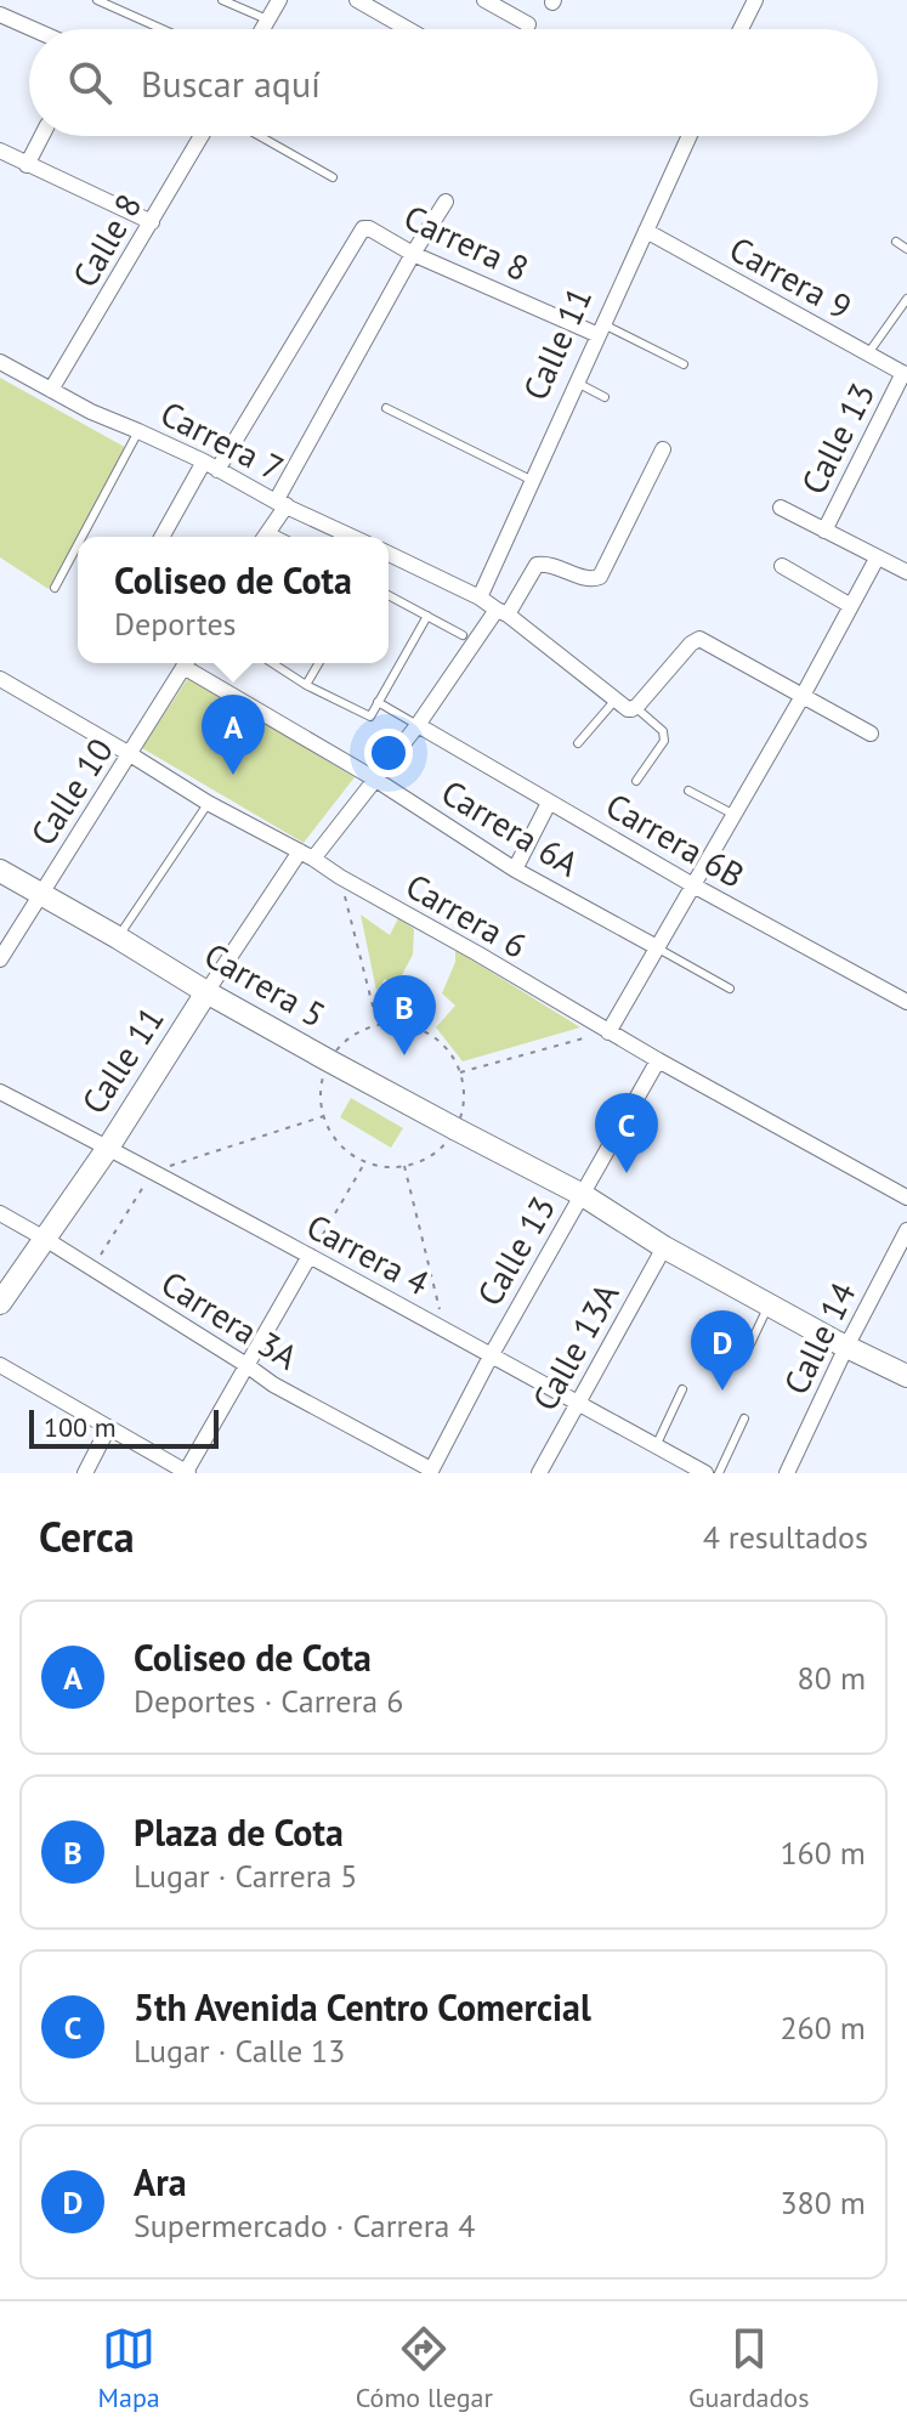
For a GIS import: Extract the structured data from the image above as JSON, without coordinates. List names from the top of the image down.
{
  "streets": {
    "main road": ["Calle 11", "Carrera 5"],
    "street": [
      "Calle 8",
      "Carrera 8",
      "Carrera 9",
      "Calle 13",
      "Carrera 7",
      "Calle 10",
      "Carrera 6A",
      "Carrera 6B",
      "Carrera 6",
      "Carrera 4",
      "Carrera 3A",
      "Calle 14",
      "Calle 13A"
    ]
  },
  "crossings": [
    ["Calle 8", "Carrera 7"],
    ["Carrera 8", "Calle 11"],
    ["Carrera 8", "Carrera 7"],
    ["Carrera 9", "Calle 11"],
    ["Carrera 9", "Calle 13"],
    ["Calle 11", "Carrera 6A"],
    ["Calle 11", "Carrera 6B"],
    ["Calle 11", "Carrera 6"],
    ["Calle 11", "Carrera 5"],
    ["Calle 11", "Carrera 4"],
    ["Calle 11", "Carrera 3A"],
    ["Calle 13", "Carrera 6"],
    ["Calle 13", "Carrera 5"],
    ["Calle 13", "Carrera 4"],
    ["Calle 13", "Carrera 3A"],
    ["Calle 10", "Carrera 6"],
    ["Calle 10", "Carrera 5"],
    ["Carrera 5", "Calle 14"],
    ["Carrera 5", "Calle 13A"],
    ["Carrera 4", "Calle 13A"]
  ],
  "scale_bar": "100 m",
  "page": {
    "search": "Buscar aquí",
    "popup": ["Coliseo de Cota", "Deportes"],
    "pins": [
      "A",
      "B",
      "C",
      "D"
    ],
    "scale": "100 m",
    "heading": ["Cerca", "4 resultados"],
    "list": [
      {
        "mark": "A",
        "name": "Coliseo de Cota",
        "note": "Deportes · Carrera 6",
        "value": "80 m"
      },
      {
        "mark": "B",
        "name": "Plaza de Cota",
        "note": "Lugar · Carrera 5",
        "value": "160 m"
      },
      {
        "mark": "C",
        "name": "5th Avenida Centro Comercial",
        "note": "Lugar · Calle 13",
        "value": "260 m"
      },
      {
        "mark": "D",
        "name": "Ara",
        "note": "Supermercado · Carrera 4",
        "value": "380 m"
      }
    ],
    "nav": ["Mapa", "Cómo llegar", "Guardados"]
  }
}
